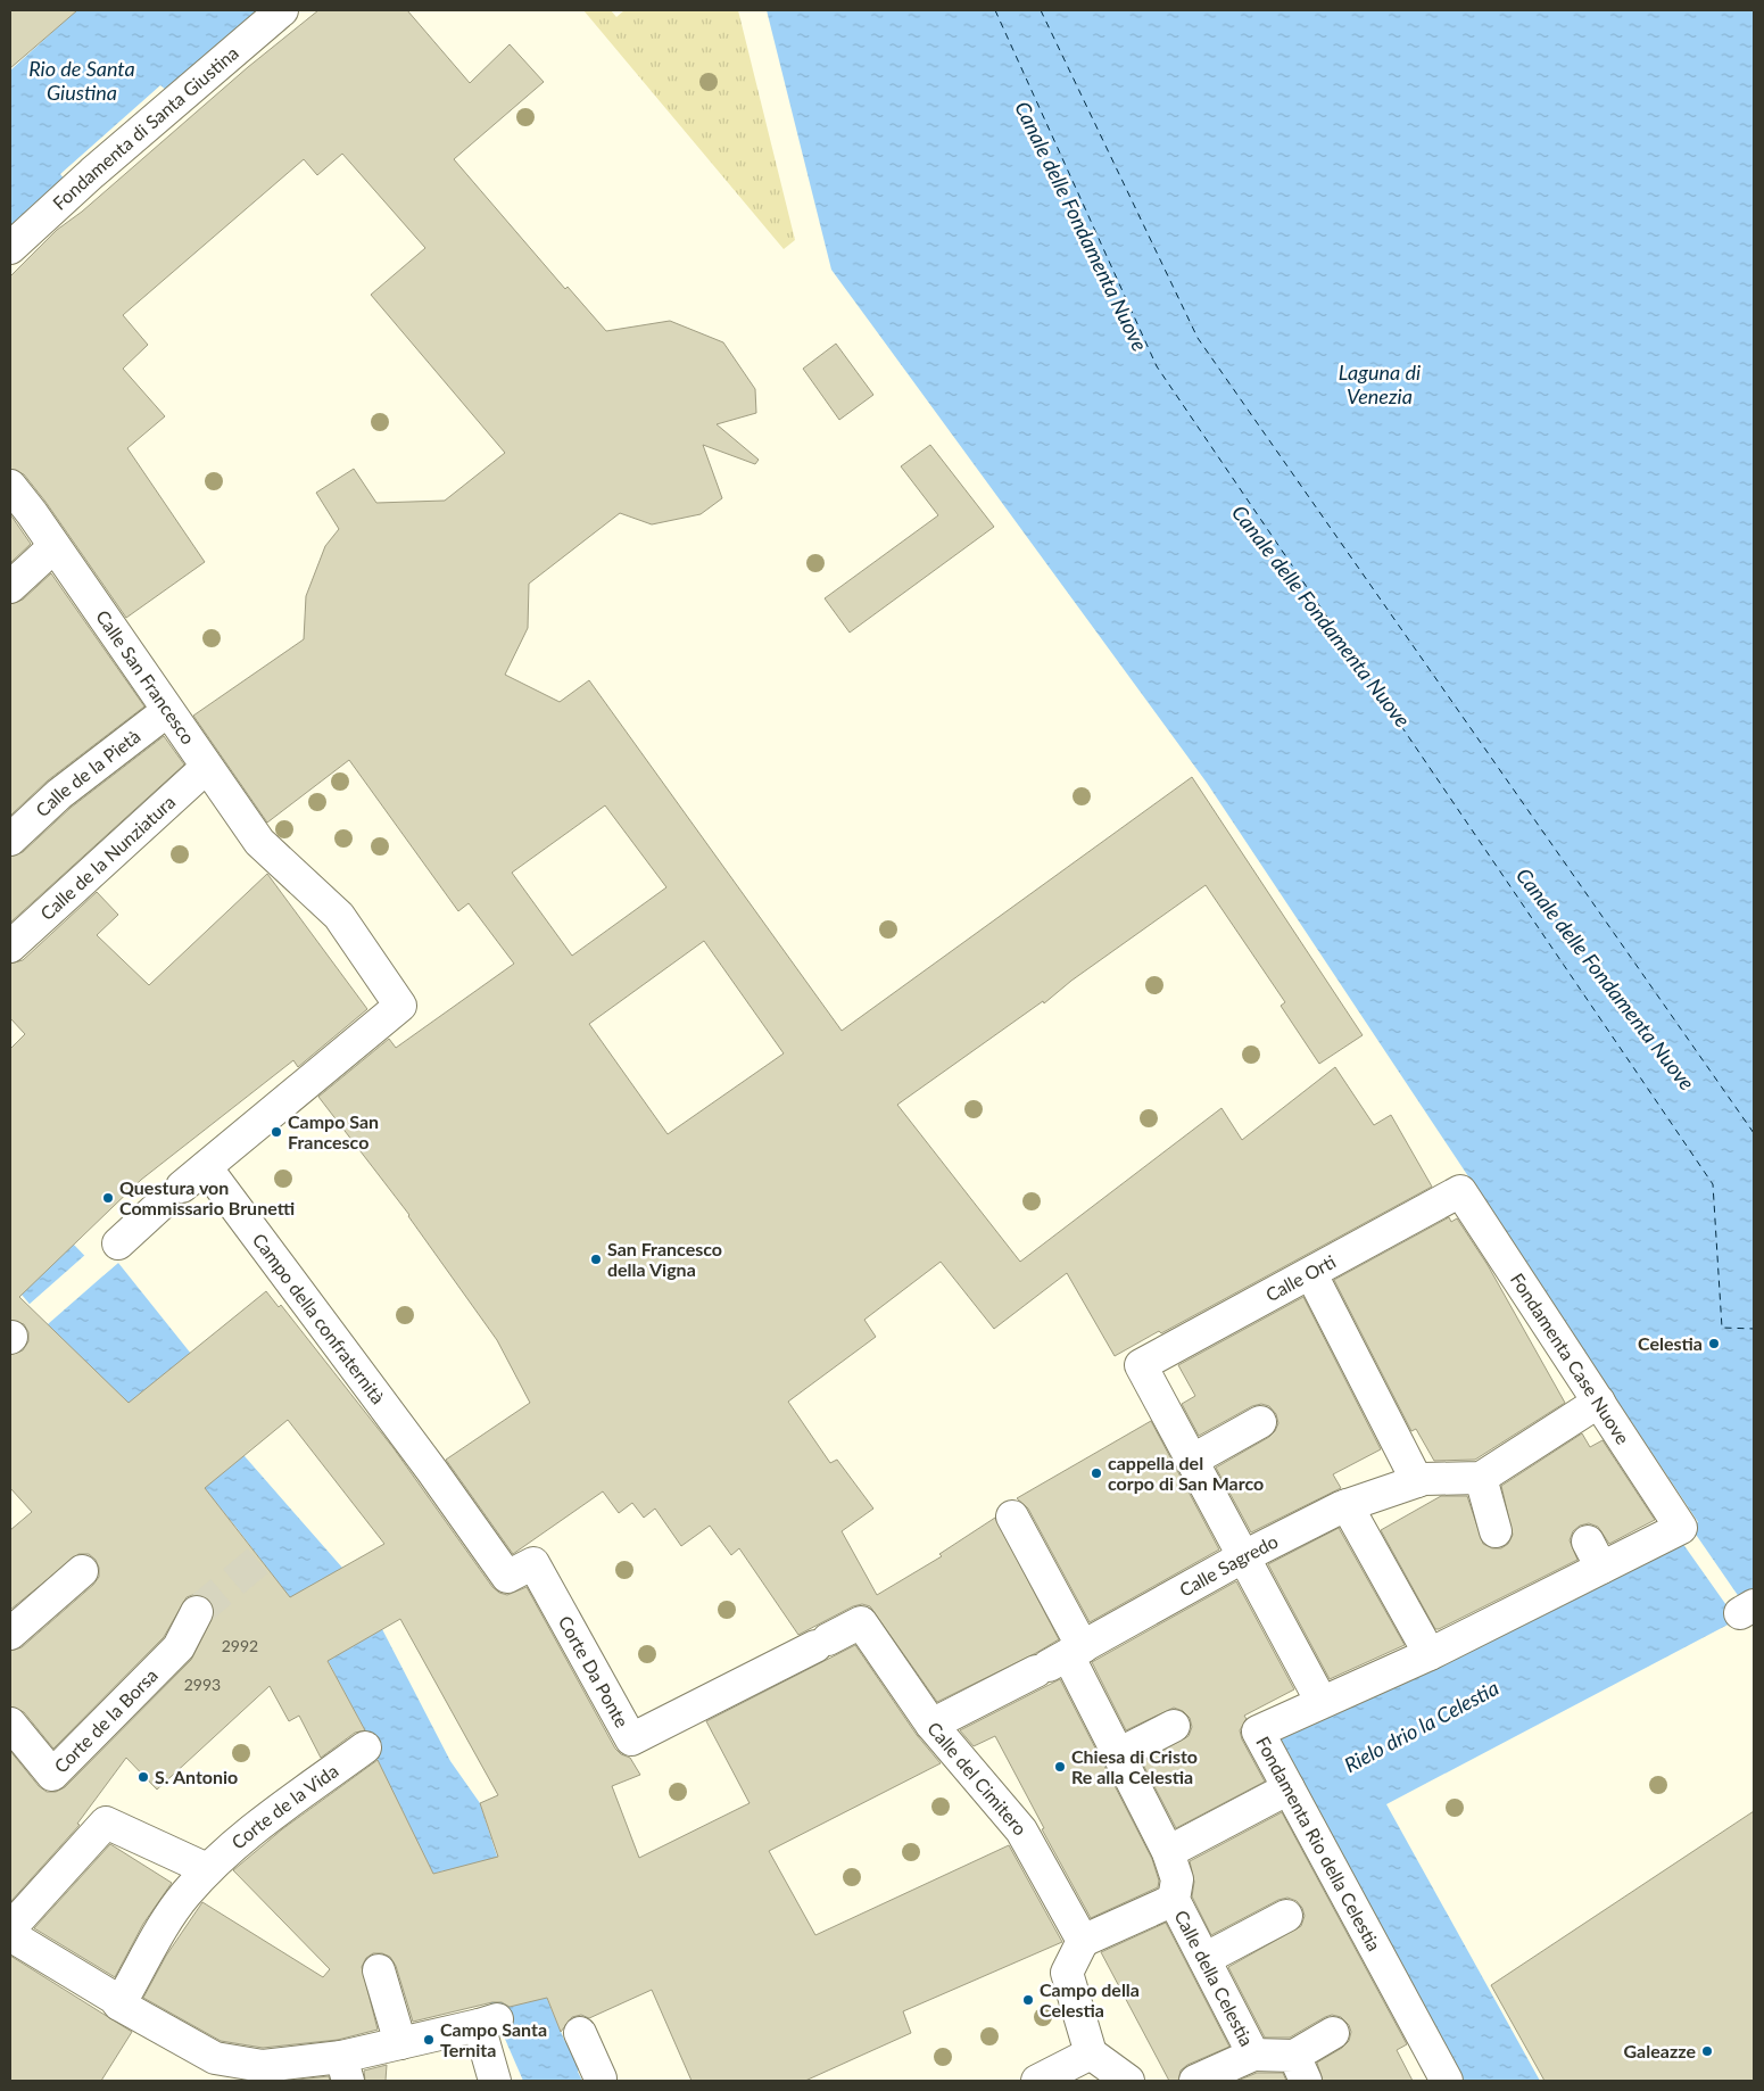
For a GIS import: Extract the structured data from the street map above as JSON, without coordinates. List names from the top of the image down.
{
  "streets": {
    "street": [
      "Fondamenta di Santa Giustina",
      "Calle San Francesco",
      "Calle de la Pietà",
      "Calle de la Nunziatura",
      "Calle Orti",
      "Campo della confraternità",
      "Fondamenta Case Nuove",
      "Calle Sagredo",
      "Corte Da Ponte",
      "Corte de la Borsa",
      "Calle del Cimitero",
      "Corte de la Vida",
      "Fondamenta Rio della Celestia",
      "Calle della Celestia"
    ]
  },
  "crossings": [
    ["Calle San Francesco", "Calle de la Pietà"],
    ["Calle San Francesco", "Calle de la Nunziatura"],
    ["Calle San Francesco", "Campo della confraternità"],
    ["Calle Orti", "Fondamenta Case Nuove"],
    ["Campo della confraternità", "Corte Da Ponte"],
    ["Fondamenta Case Nuove", "Fondamenta Rio della Celestia"],
    ["Calle Sagredo", "Calle del Cimitero"],
    ["Calle Sagredo", "Calle della Celestia"],
    ["Corte Da Ponte", "Calle del Cimitero"]
  ],
  "water": [
    "Rio de Santa Giustina",
    "Canale delle Fondamenta Nuove",
    "Laguna di Venezia",
    "Rielo drio la Celestia"
  ],
  "places": [
    "Campo San Francesco",
    "Questura von Commissario Brunetti",
    "San Francesco della Vigna",
    "Celestia",
    "cappella del corpo di San Marco",
    "Chiesa di Cristo Re alla Celestia",
    "S. Antonio",
    "Campo della Celestia",
    "Campo Santa Ternita",
    "Galeazze"
  ],
  "house_numbers": ["2992", "2993"]
}
